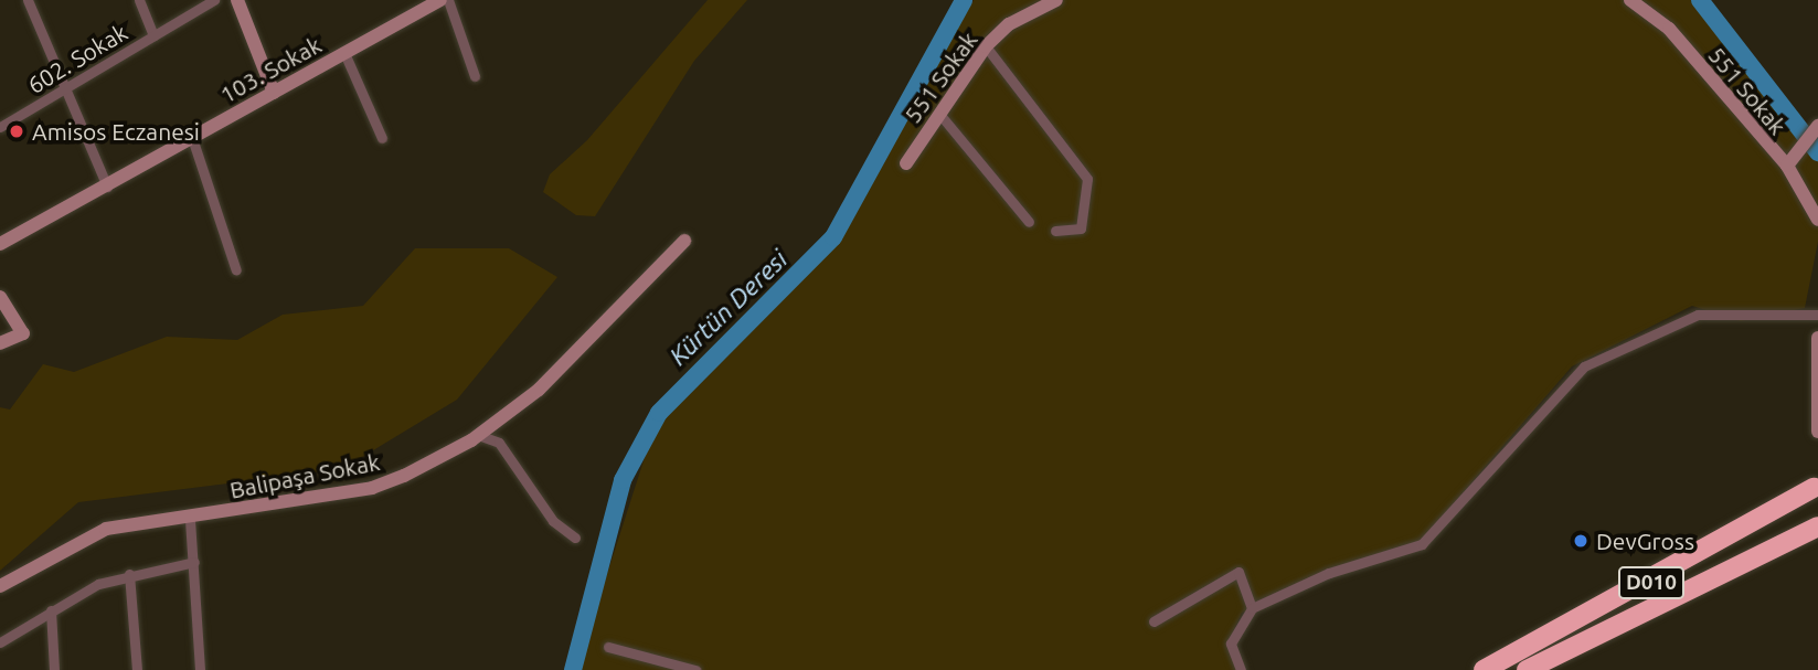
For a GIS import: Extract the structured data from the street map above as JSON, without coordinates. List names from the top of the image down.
{
  "streets": {
    "highway": ["D010"],
    "street": [
      "602. Sokak",
      "103. Sokak",
      "551 Sokak",
      "Balipaşa Sokak"
    ]
  },
  "water": ["Kürtün Deresi"],
  "places": ["Amisos Eczanesi", "DevGross"]
}
